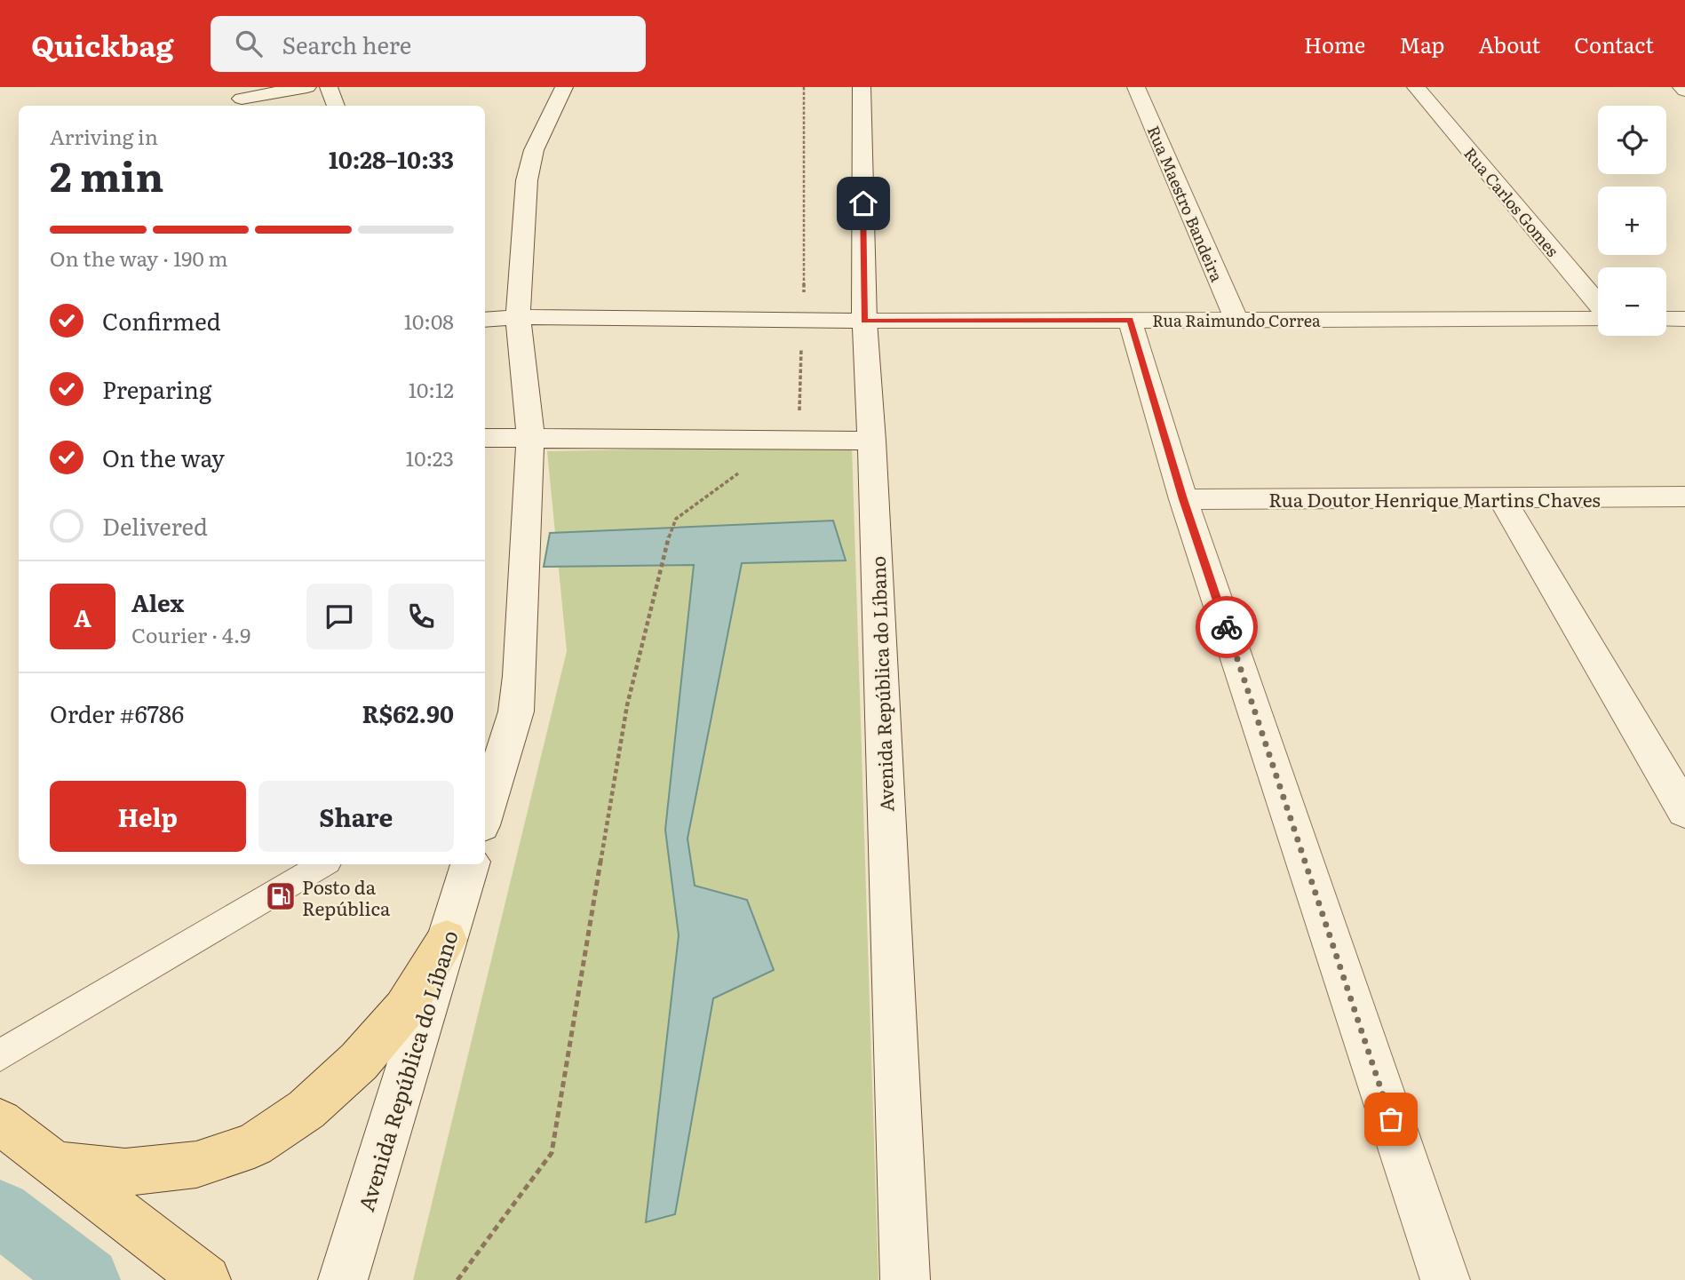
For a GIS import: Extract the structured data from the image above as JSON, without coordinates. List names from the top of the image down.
{
  "streets": {
    "main road": [
      "Rua Carlos Gomes",
      "Rua Maestro Bandeira",
      "Rua Raimundo Correa",
      "Rua Doutor Henrique Martins Chaves",
      "Avenida República do Líbano"
    ]
  },
  "crossings": [
    ["Rua Maestro Bandeira", "Rua Raimundo Correa"],
    ["Rua Raimundo Correa", "Avenida República do Líbano"]
  ],
  "places": {
    "fuel station": ["Posto da República"]
  },
  "page": {
    "header": "Quickbag",
    "search": "Search here",
    "nav": [
      "Home",
      "Map",
      "About",
      "Contact"
    ],
    "map_buttons": ["+", "−"],
    "heading": ["2 min", "Arriving in", "10:28–10:33"],
    "panel": [
      "Alex",
      "Courier · 4.9",
      "Order #6786",
      "R$62.90"
    ],
    "bar": "On the way · 190 m",
    "list": [
      ["Confirmed", "10:08"],
      ["Preparing", "10:12"],
      ["On the way", "10:23"],
      "Delivered"
    ],
    "round": "A",
    "buttons": ["Help", "Share"]
  }
}
